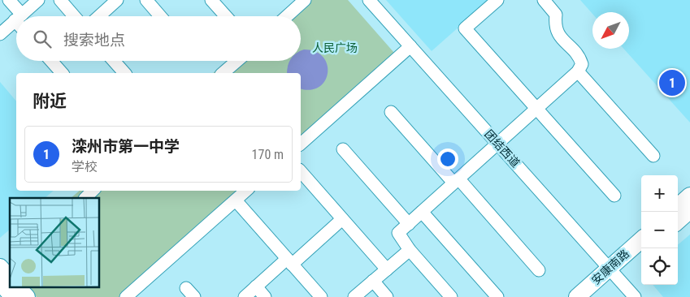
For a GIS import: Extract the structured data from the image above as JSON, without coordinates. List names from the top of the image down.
{
  "streets": {
    "main road": ["安康南路"],
    "street": ["团结西道"]
  },
  "crossings": [
    ["团结西道", "安康南路"]
  ],
  "parks": ["人民广场"],
  "north": "bottom left",
  "page": {
    "search": "搜索地点",
    "pins": "1",
    "heading": "附近",
    "list": [
      {
        "mark": "1",
        "name": "滦州市第一中学",
        "note": "学校",
        "value": "170 m"
      }
    ],
    "map_buttons": ["+", "−"]
  }
}
